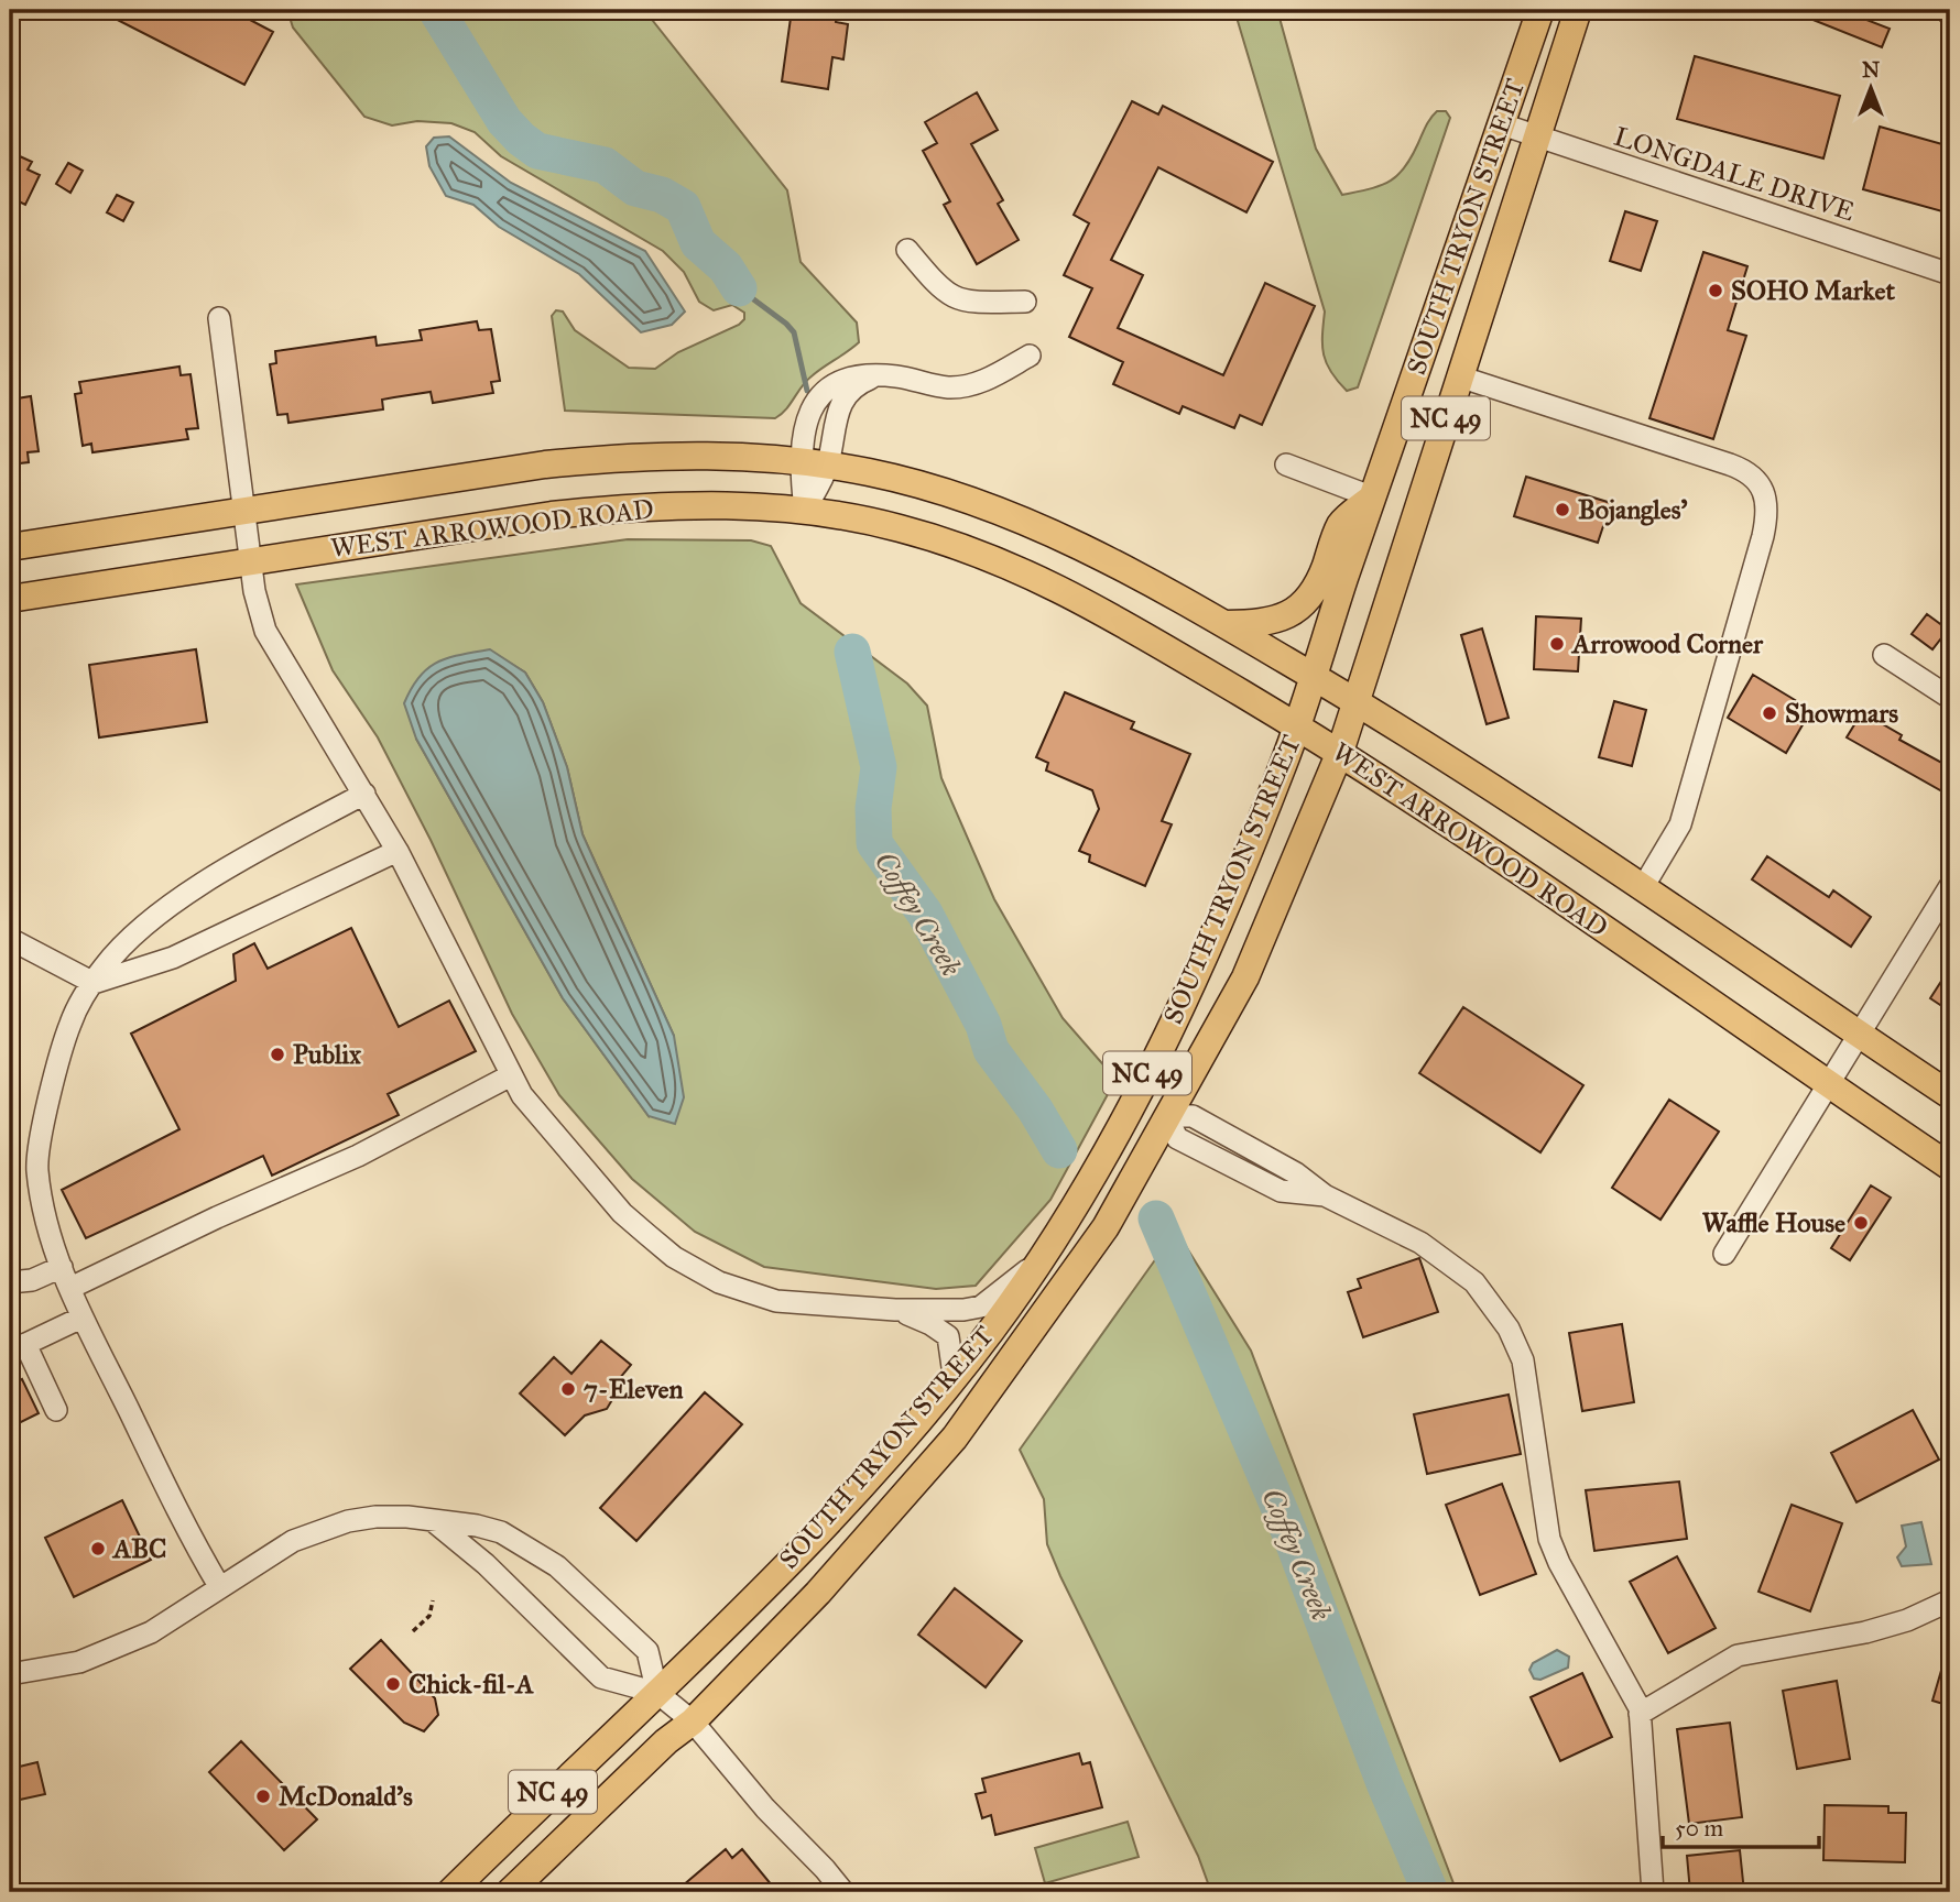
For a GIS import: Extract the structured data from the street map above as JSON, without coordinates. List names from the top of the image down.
{
  "streets": {
    "main road": ["SOUTH TRYON STREET", "NC 49", "WEST ARROWOOD ROAD"],
    "street": ["LONGDALE DRIVE"]
  },
  "crossings": [
    ["LONGDALE DRIVE", "SOUTH TRYON STREET"],
    ["SOUTH TRYON STREET", "WEST ARROWOOD ROAD"]
  ],
  "water": ["Coffey Creek"],
  "places": [
    "SOHO Market",
    "Bojangles'",
    "Arrowood Corner",
    "Showmars",
    "Publix",
    "Waffle House",
    "7-Eleven",
    "ABC",
    "Chick-fil-A",
    "McDonald's"
  ],
  "scale_bar": "50 m",
  "north": "top"
}
